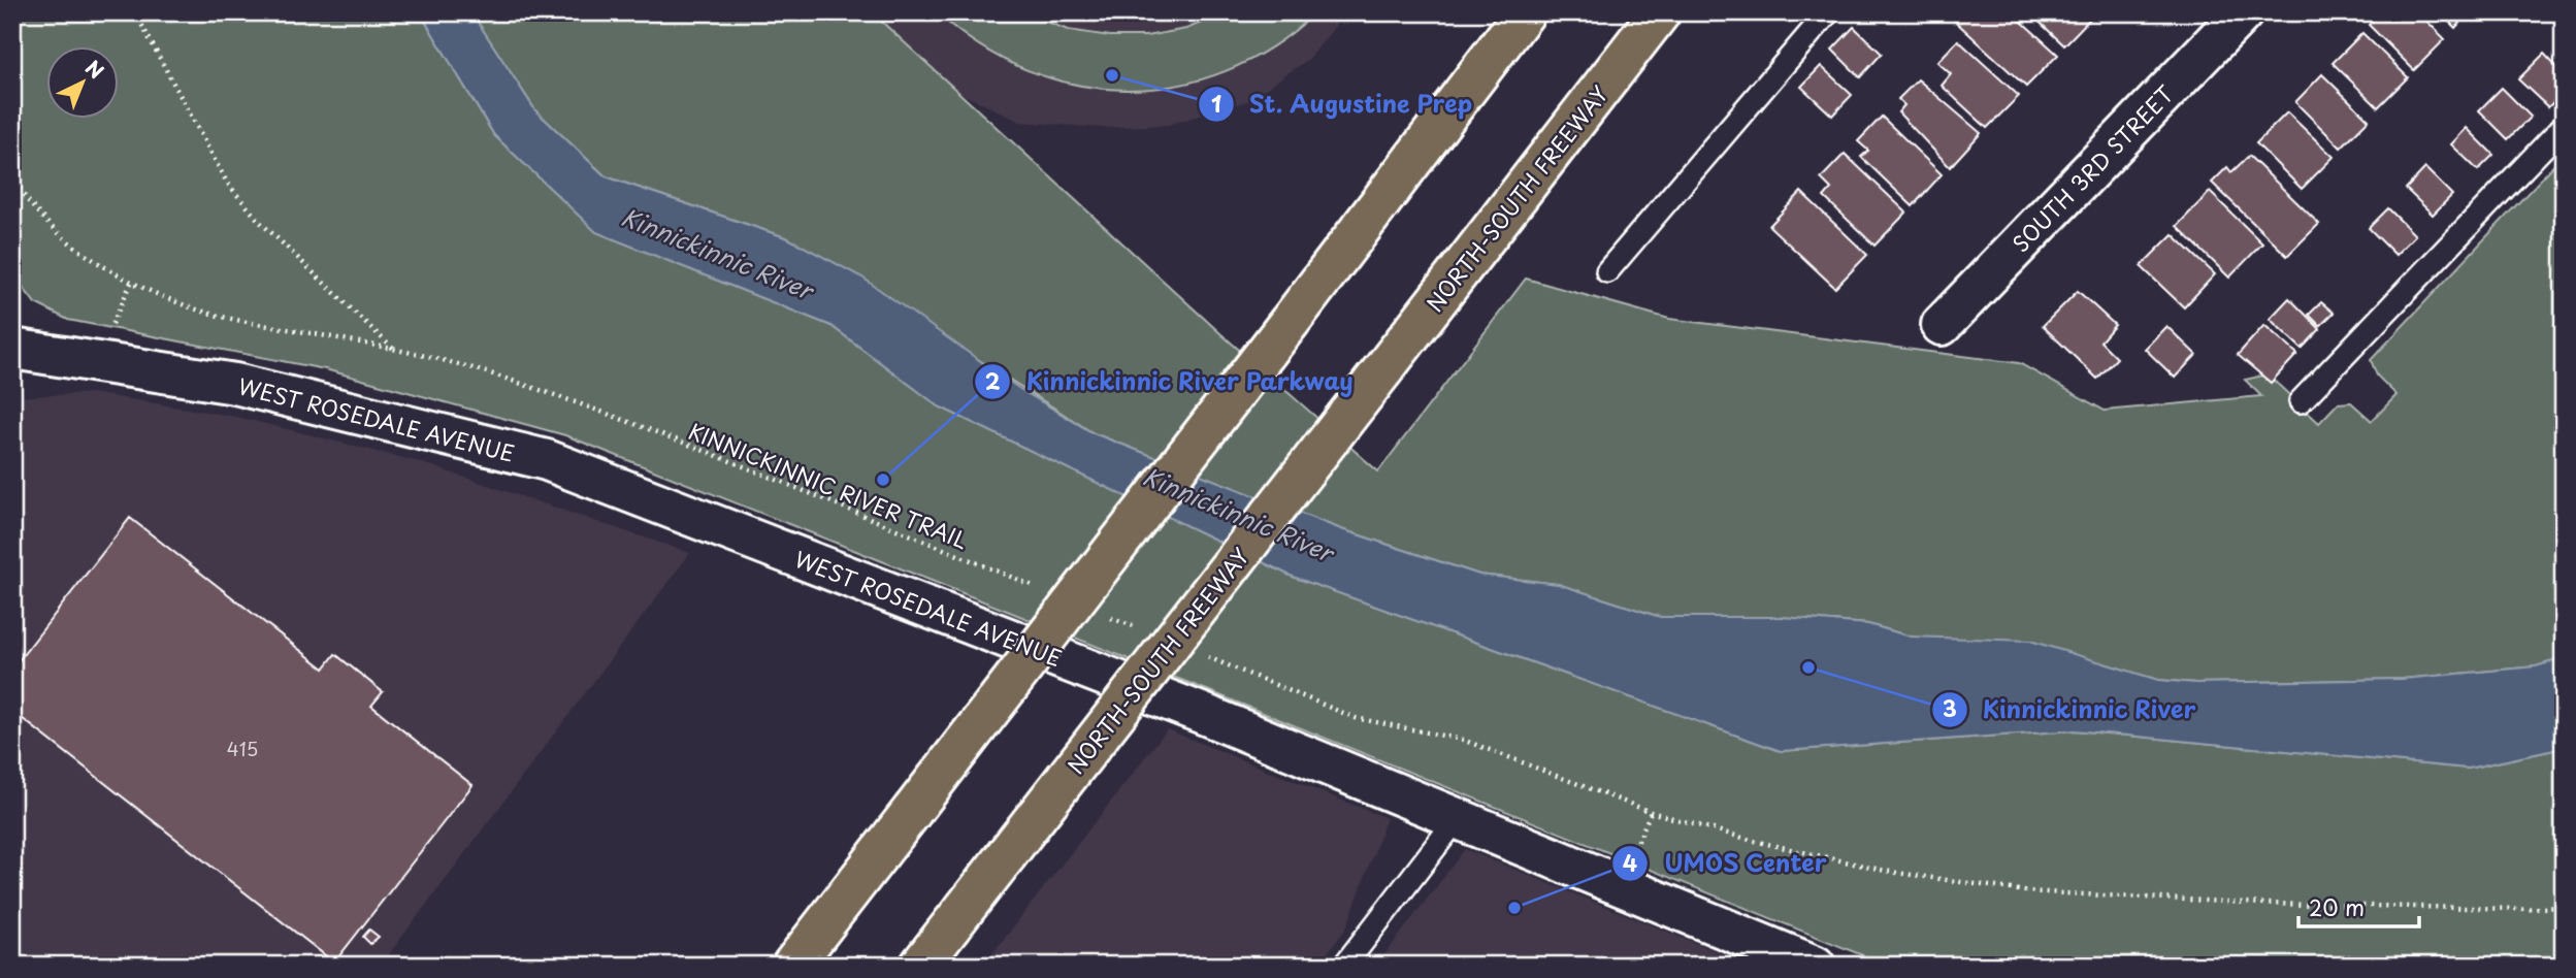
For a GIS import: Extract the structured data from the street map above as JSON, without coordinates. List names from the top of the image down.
{
  "streets": {
    "highway": ["NORTH-SOUTH FREEWAY"],
    "street": ["SOUTH 3RD STREET", "WEST ROSEDALE AVENUE"],
    "path": ["KINNICKINNIC RIVER TRAIL"]
  },
  "water": ["Kinnickinnic River"],
  "places": [
    "St. Augustine Prep",
    "Kinnickinnic River Parkway",
    "Kinnickinnic River",
    "UMOS Center"
  ],
  "house_numbers": ["415"],
  "scale_bar": "20 m",
  "north": "top right"
}
